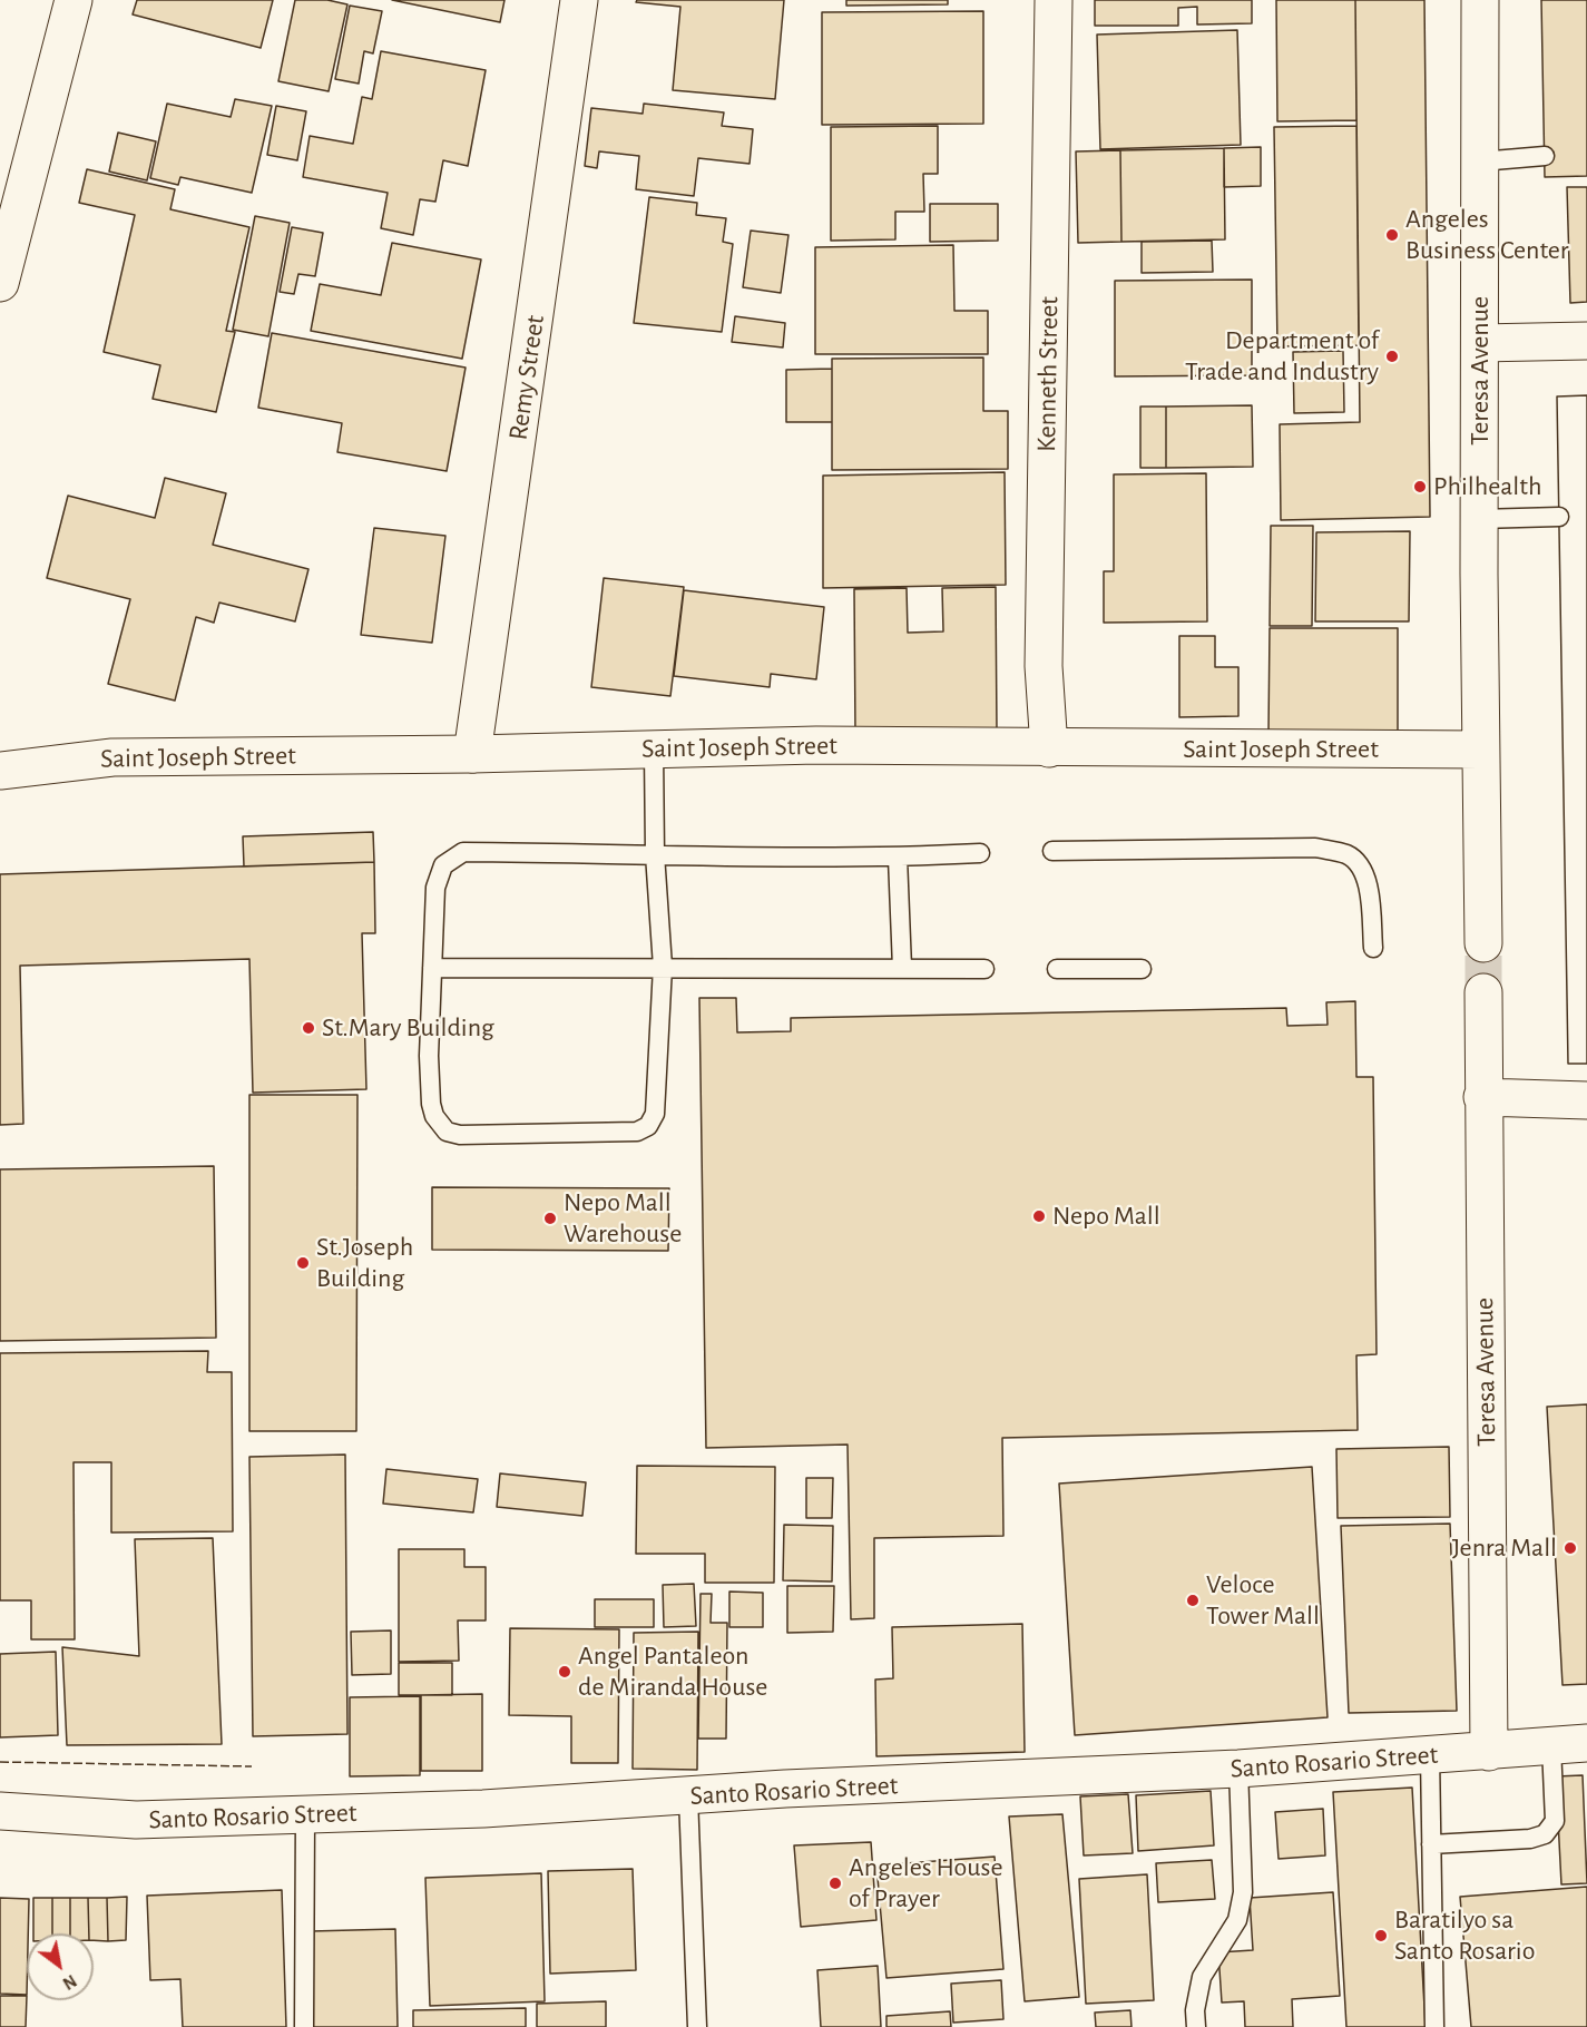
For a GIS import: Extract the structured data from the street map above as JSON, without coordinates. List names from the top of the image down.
{
  "streets": {
    "street": [
      "Teresa Avenue",
      "Kenneth Street",
      "Remy Street",
      "Saint Joseph Street",
      "Santo Rosario Street"
    ]
  },
  "crossings": [
    ["Teresa Avenue", "Saint Joseph Street"],
    ["Teresa Avenue", "Santo Rosario Street"],
    ["Kenneth Street", "Saint Joseph Street"],
    ["Remy Street", "Saint Joseph Street"]
  ],
  "places": [
    "Angeles Business Center",
    "Department of Trade and Industry",
    "Philhealth",
    "St.Mary Building",
    "Nepo Mall",
    "Nepo Mall Warehouse",
    "St.Joseph Building",
    "Jenra Mall",
    "Veloce Tower Mall",
    "Angel Pantaleon de Miranda House",
    "Angeles House of Prayer",
    "Baratilyo sa Santo Rosario"
  ],
  "north": "bottom right"
}
